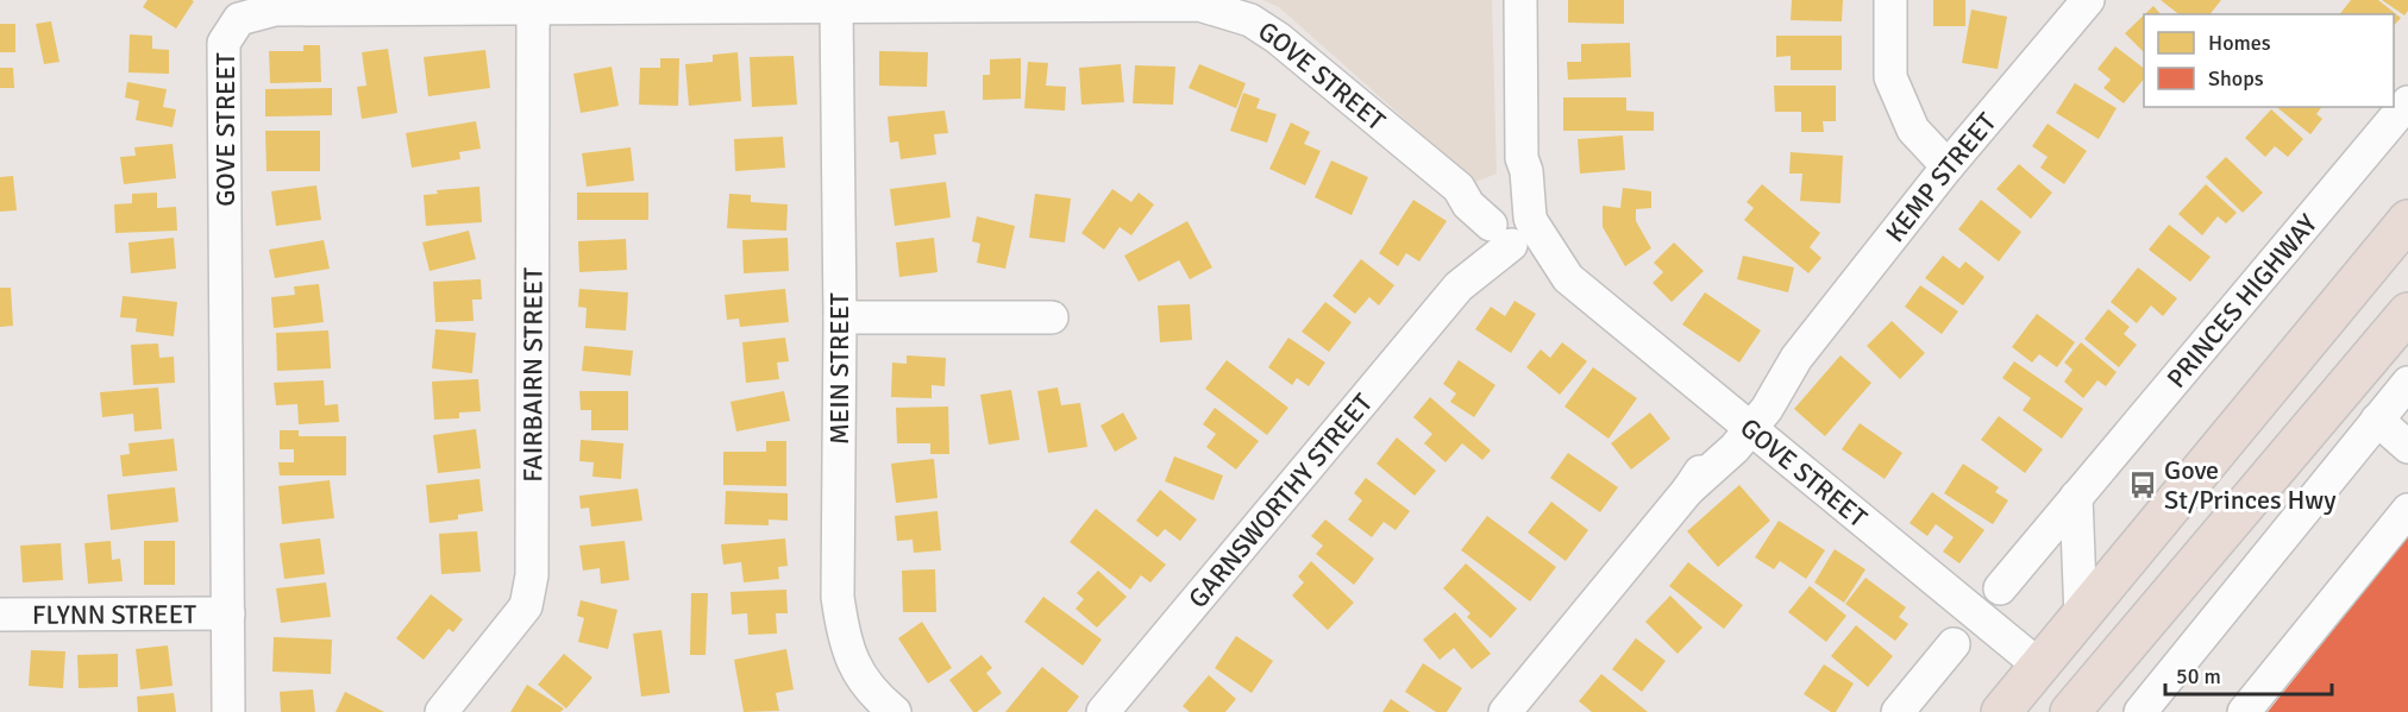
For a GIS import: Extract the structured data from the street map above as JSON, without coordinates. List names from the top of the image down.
{
  "streets": {
    "street": [
      "GOVE STREET",
      "KEMP STREET",
      "PRINCES HIGHWAY",
      "MEIN STREET",
      "FAIRBAIRN STREET",
      "GARNSWORTHY STREET",
      "FLYNN STREET"
    ]
  },
  "crossings": [
    ["GOVE STREET", "KEMP STREET"],
    ["GOVE STREET", "MEIN STREET"],
    ["GOVE STREET", "FAIRBAIRN STREET"],
    ["GOVE STREET", "GARNSWORTHY STREET"],
    ["GOVE STREET", "FLYNN STREET"]
  ],
  "places": {
    "bus stop": ["Gove St/Princes Hwy"]
  },
  "legend": ["Homes", "Shops"],
  "scale_bar": "50 m"
}
